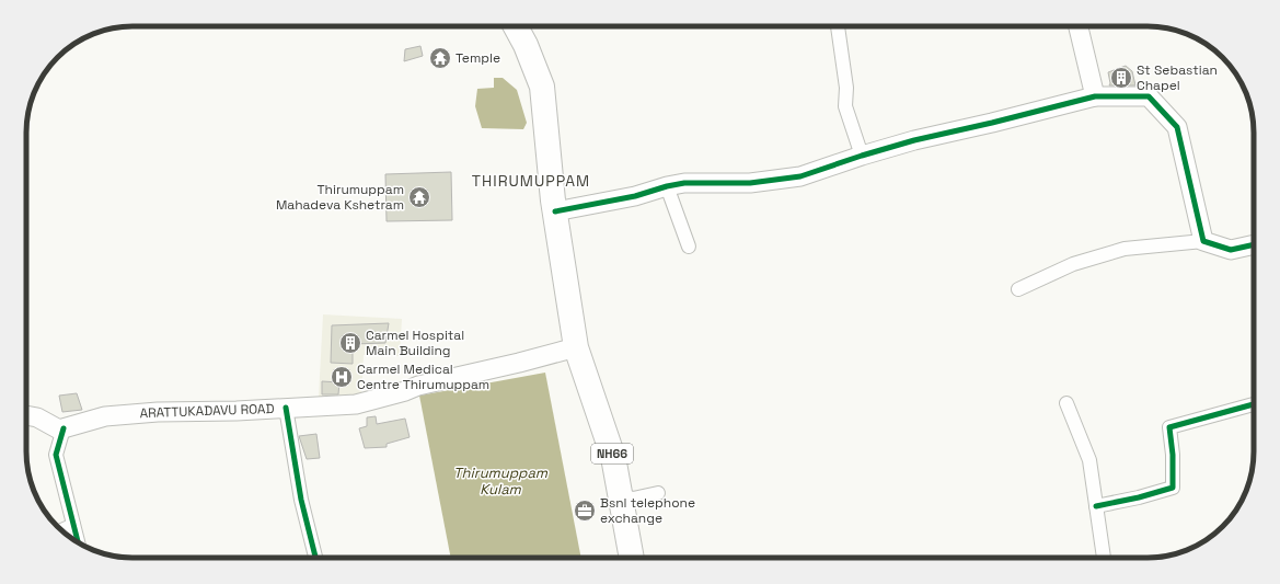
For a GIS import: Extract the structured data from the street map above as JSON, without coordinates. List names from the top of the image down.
{
  "streets": {
    "highway": ["NH66"],
    "street": ["ARATTUKADAVU ROAD"]
  },
  "crossings": [
    ["ARATTUKADAVU ROAD", "NH66"]
  ],
  "districts": ["THIRUMUPPAM"],
  "water": ["Thirumuppam Kulam"],
  "places": {
    "temple": ["Temple", "Thirumuppam Mahadeva Kshetram"],
    "building": ["St Sebastian Chapel", "Carmel Hospital Main Building"],
    "hospital": ["Carmel Medical Centre Thirumuppam"],
    "office": ["Bsnl telephone exchange"]
  }
}
